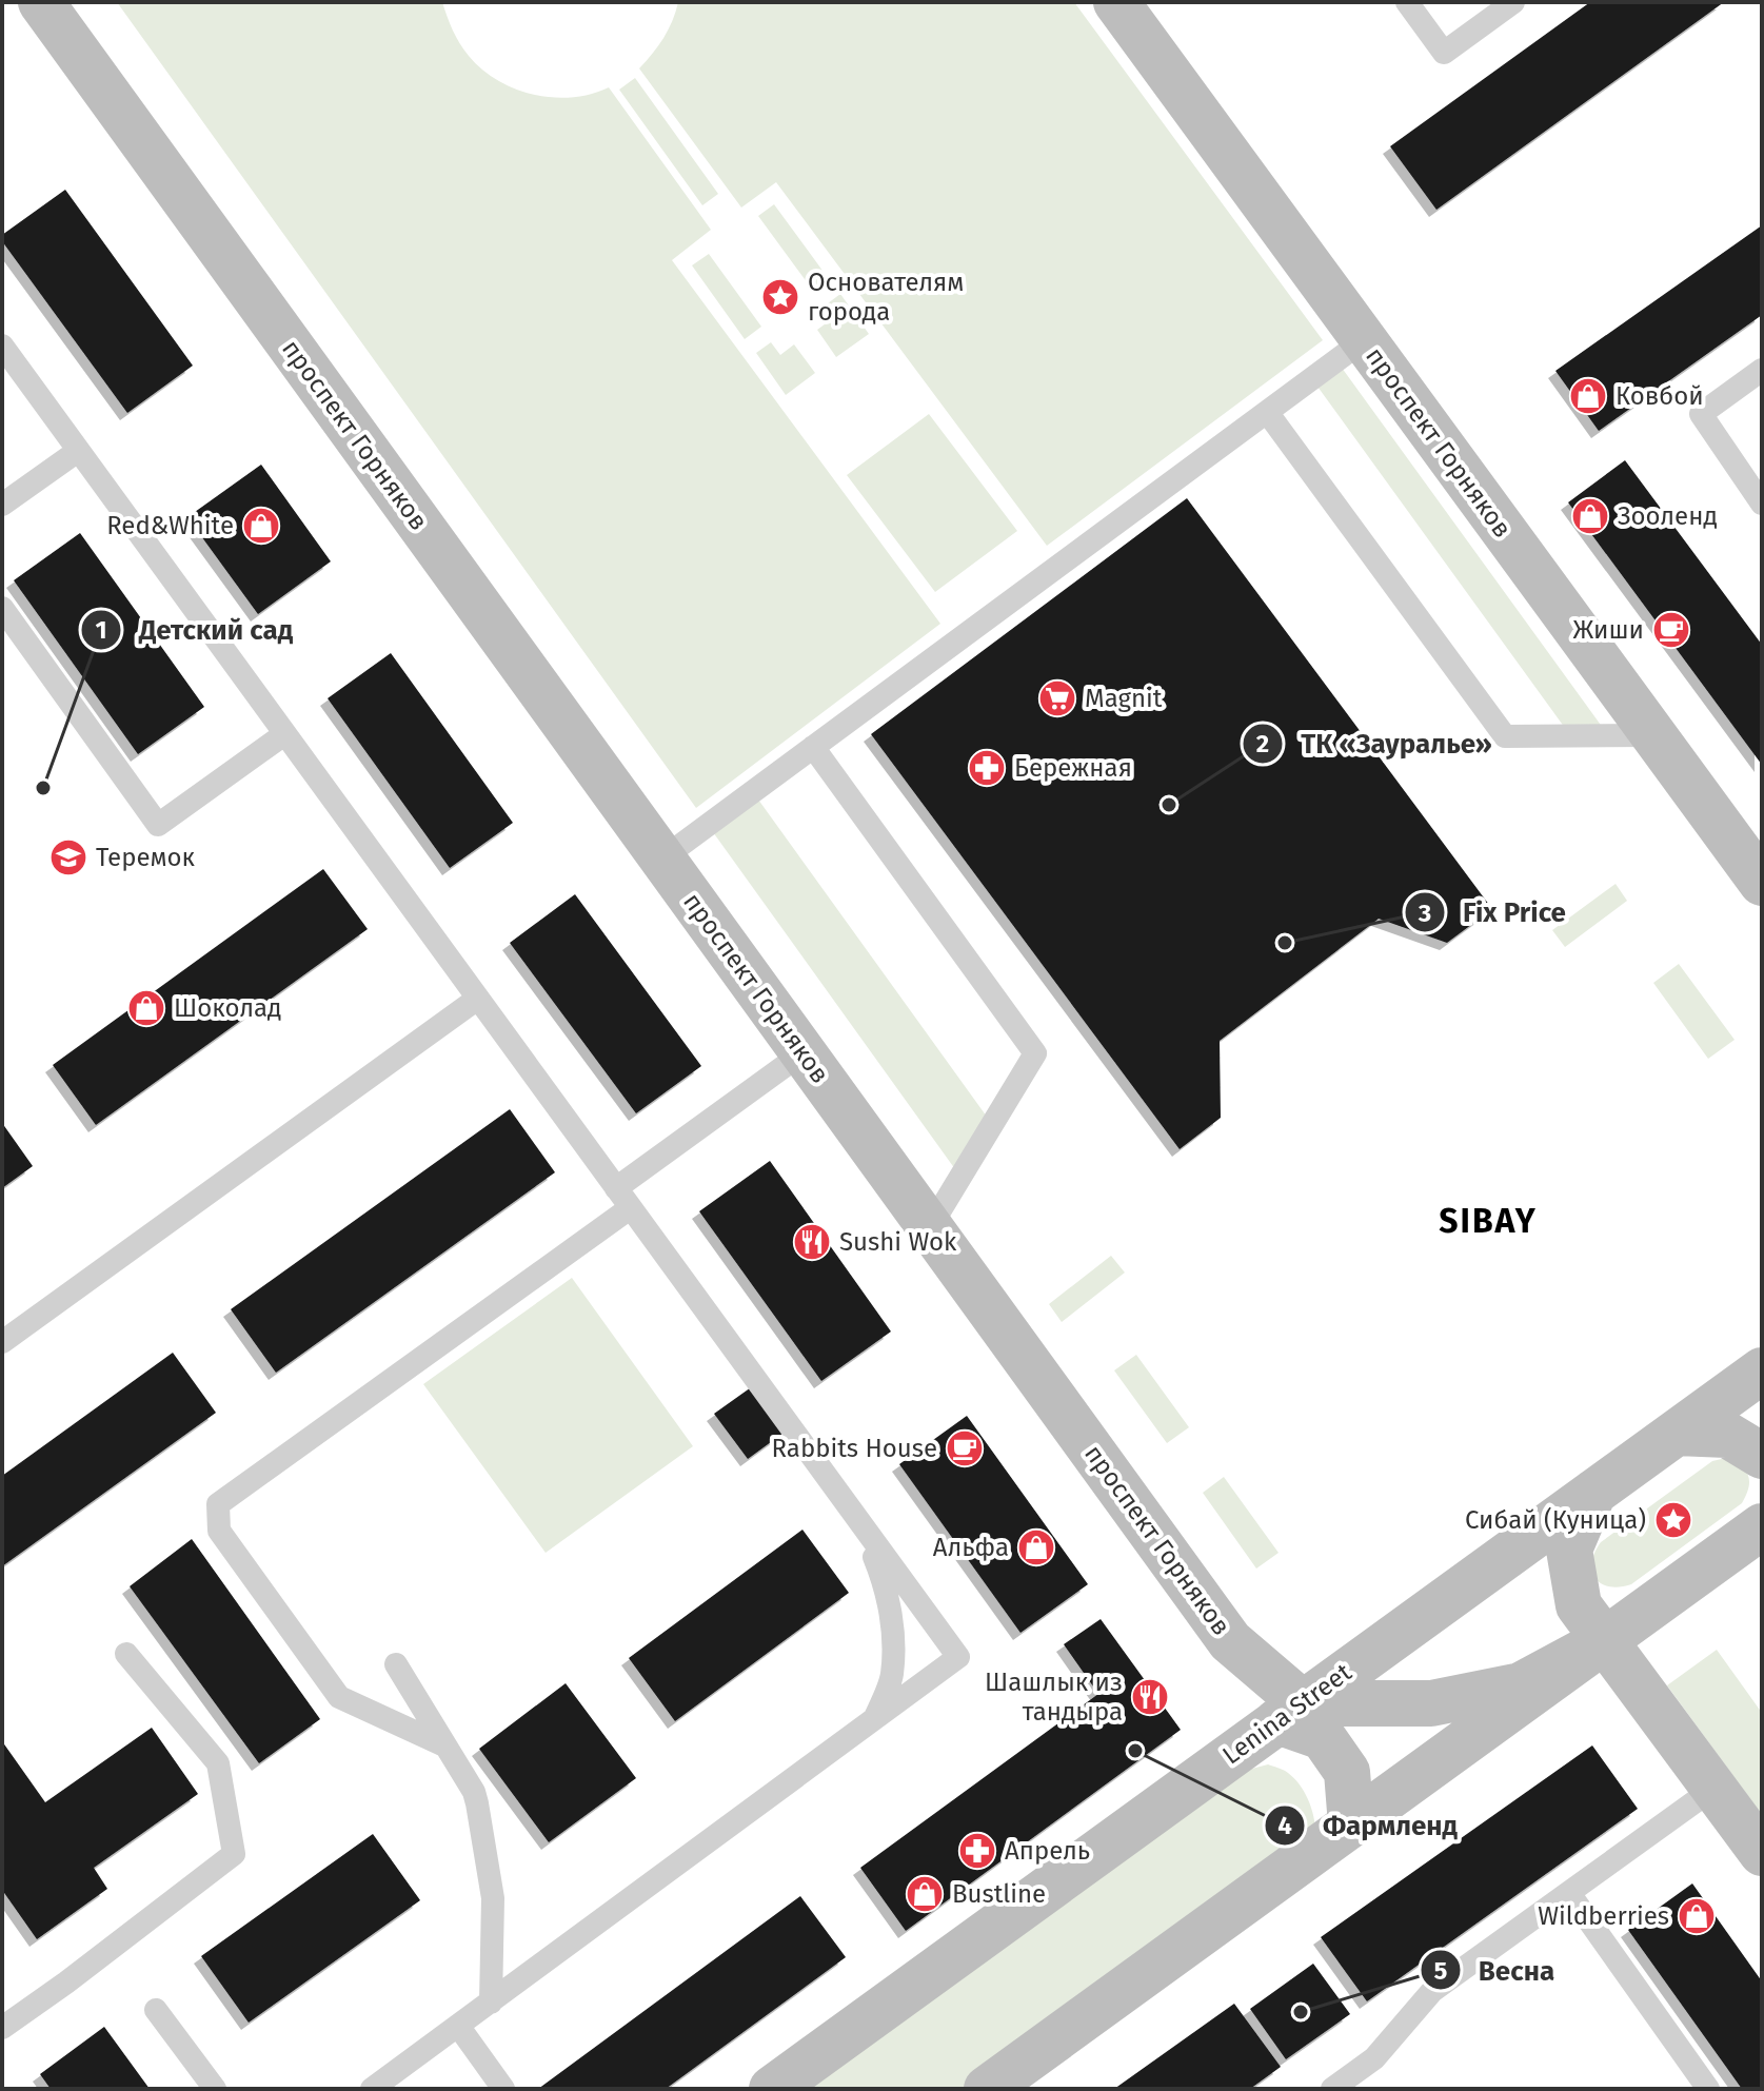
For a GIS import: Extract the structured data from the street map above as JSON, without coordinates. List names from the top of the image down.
{
  "streets": {
    "main road": ["проспект Горняков", "Lenina Street"]
  },
  "crossings": [
    ["проспект Горняков", "Lenina Street"]
  ],
  "districts": ["SIBAY"],
  "places": {
    "place": ["Основателям города", "Сибай (Куница)"],
    "shop": [
      "Ковбой",
      "Зооленд",
      "Red&White",
      "Шоколад",
      "Альфа",
      "Bustline",
      "Wildberries"
    ],
    "cafe": ["Жиши", "Rabbits House"],
    "supermarket": ["Magnit"],
    "pharmacy": ["Бережная", "Апрель"],
    "other": [
      "Детский сад",
      "ТК «Зауралье»",
      "Fix Price",
      "Фармленд",
      "Весна"
    ],
    "school or university": ["Теремок"],
    "restaurant": ["Sushi Wok", "Шашлык из тандыра"]
  }
}
